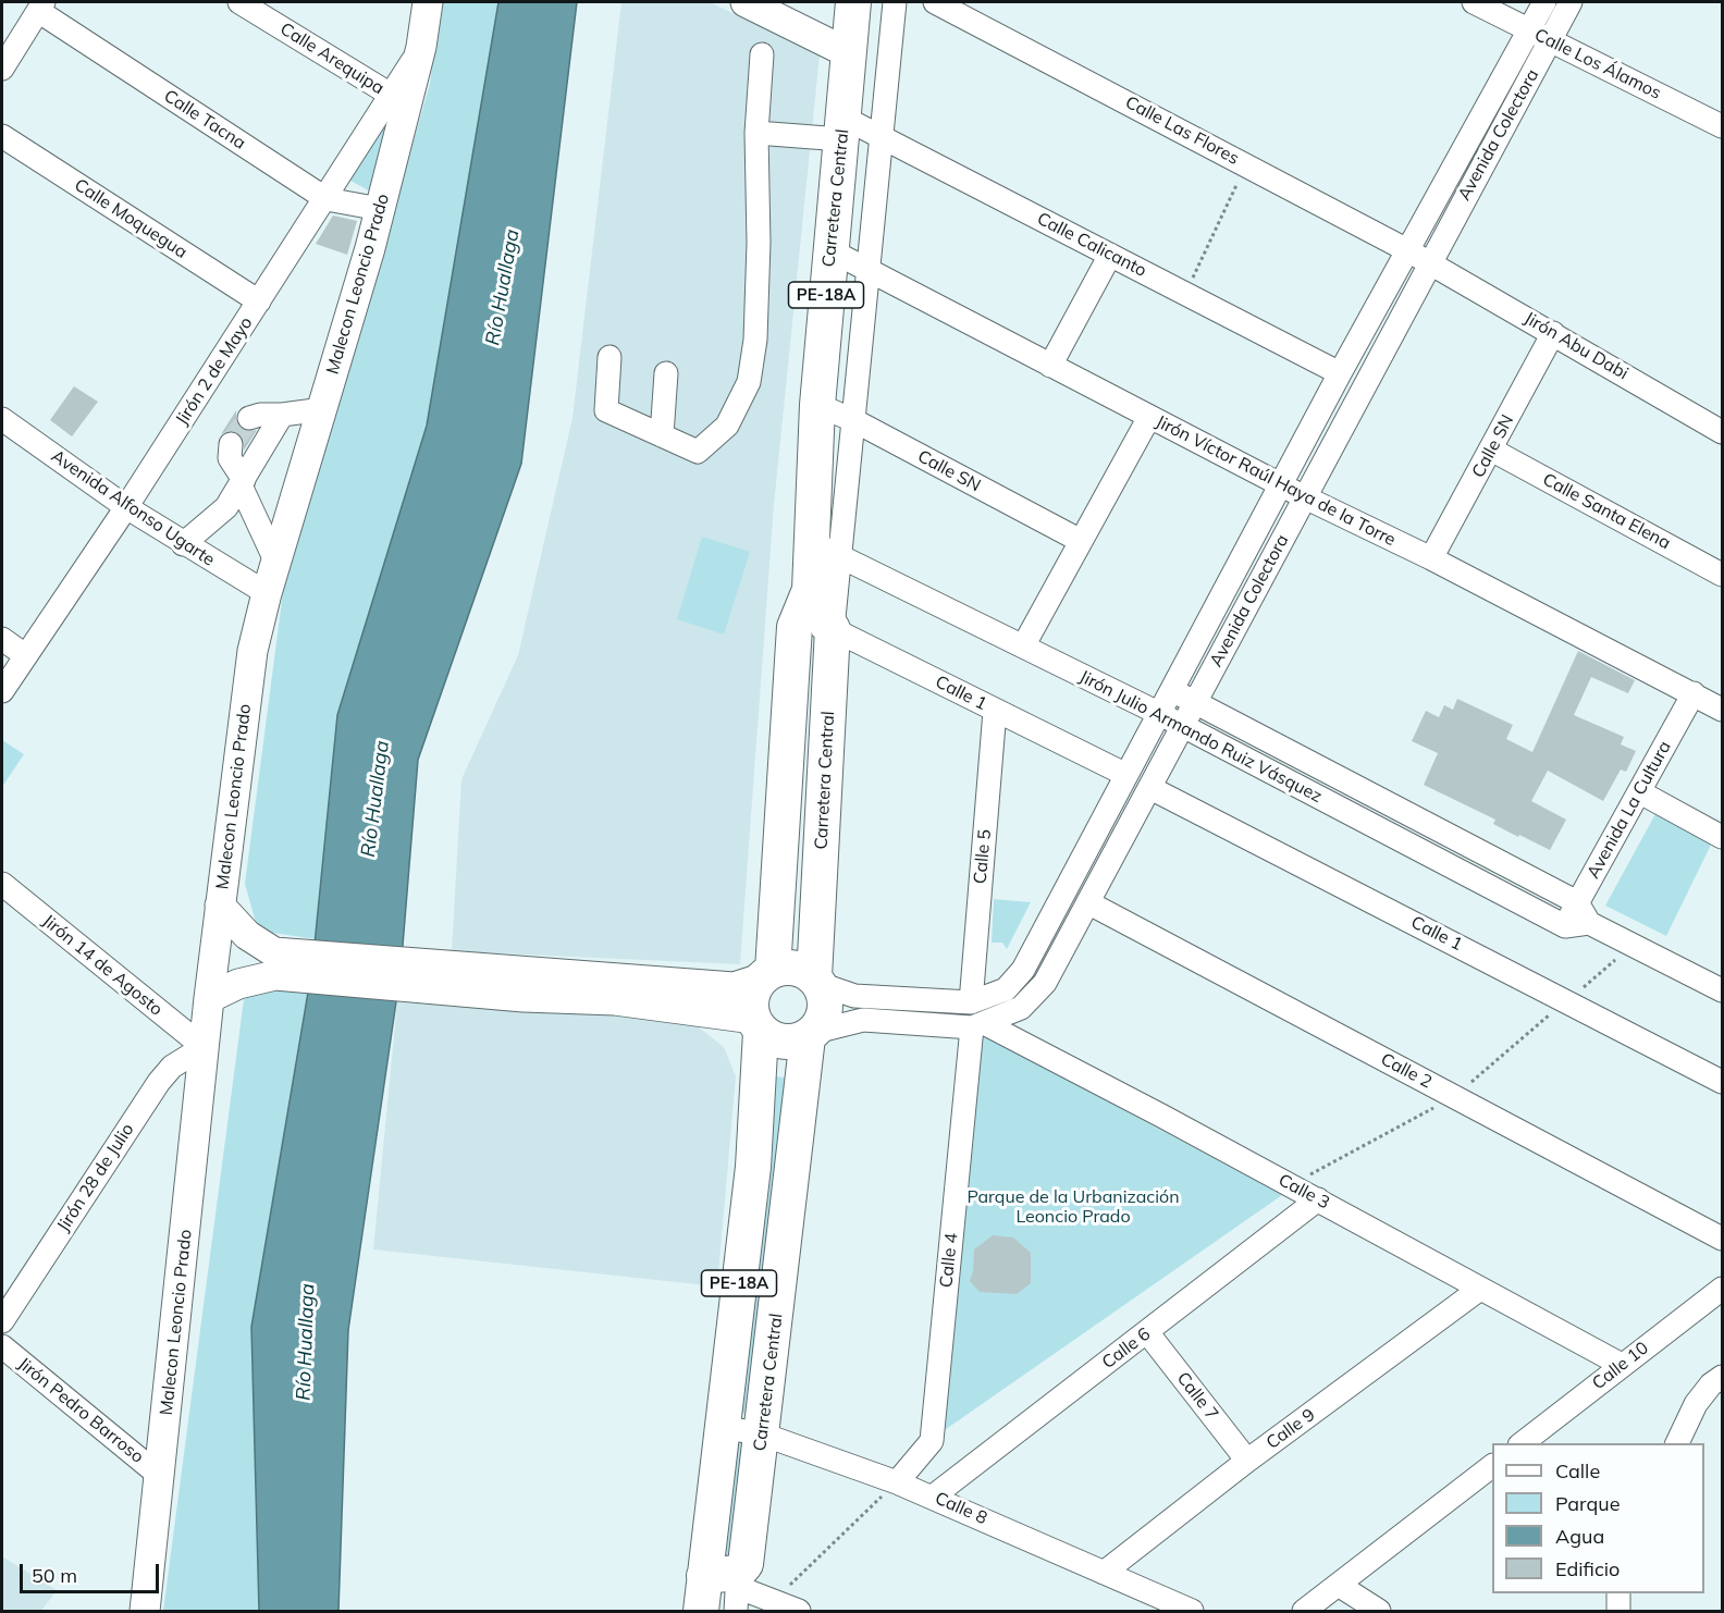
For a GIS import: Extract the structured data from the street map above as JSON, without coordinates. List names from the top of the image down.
{
  "streets": {
    "highway": ["Carretera Central", "PE-18A"],
    "main road": ["Malecon Leoncio Prado"],
    "street": [
      "Calle Arequipa",
      "Calle Los Álamos",
      "Calle Tacna",
      "Calle Las Flores",
      "Avenida Colectora",
      "Calle Moquegua",
      "Calle Calicanto",
      "Jirón Abu Dabi",
      "Jirón 2 de Mayo",
      "Calle SN",
      "Jirón Víctor Raúl Haya de la Torre",
      "Avenida Alfonso Ugarte",
      "Calle Santa Elena",
      "Calle 1",
      "Jirón Julio Armando Ruiz Vásquez",
      "Avenida La Cultura",
      "Calle 5",
      "Jirón 14 de Agosto",
      "Calle 2",
      "Jirón 28 de Julio",
      "Calle 3",
      "Calle 4",
      "Calle 6",
      "Calle 10",
      "Calle 7",
      "Jirón Pedro Barroso",
      "Calle 9",
      "Calle 8"
    ]
  },
  "crossings": [
    ["Calle Arequipa", "Jirón 2 de Mayo"],
    ["Calle Los Álamos", "Avenida Colectora"],
    ["Calle Tacna", "Malecon Leoncio Prado"],
    ["Calle Tacna", "Jirón 2 de Mayo"],
    ["Calle Las Flores", "Avenida Colectora"],
    ["Calle Las Flores", "Jirón Abu Dabi"],
    ["Avenida Colectora", "Carretera Central"],
    ["Avenida Colectora", "Calle Calicanto"],
    ["Avenida Colectora", "PE-18A"],
    ["Avenida Colectora", "Jirón Abu Dabi"],
    ["Avenida Colectora", "Jirón Víctor Raúl Haya de la Torre"],
    ["Avenida Colectora", "Calle 1"],
    ["Avenida Colectora", "Jirón Julio Armando Ruiz Vásquez"],
    ["Avenida Colectora", "Calle 5"],
    ["Avenida Colectora", "Calle 2"],
    ["Avenida Colectora", "Calle 3"],
    ["Avenida Colectora", "Calle 4"],
    ["Carretera Central", "Calle Calicanto"],
    ["Carretera Central", "PE-18A"],
    ["Carretera Central", "Calle SN"],
    ["Carretera Central", "Jirón Víctor Raúl Haya de la Torre"],
    ["Carretera Central", "Calle 1"],
    ["Carretera Central", "Jirón Julio Armando Ruiz Vásquez"],
    ["Carretera Central", "Calle 8"],
    ["Calle Moquegua", "Jirón 2 de Mayo"],
    ["Malecon Leoncio Prado", "Jirón 2 de Mayo"],
    ["Malecon Leoncio Prado", "Avenida Alfonso Ugarte"],
    ["Malecon Leoncio Prado", "Jirón 14 de Agosto"],
    ["Malecon Leoncio Prado", "Jirón 28 de Julio"],
    ["Malecon Leoncio Prado", "Jirón Pedro Barroso"],
    ["PE-18A", "Calle 8"],
    ["Jirón Abu Dabi", "Calle SN"],
    ["Jirón 2 de Mayo", "Avenida Alfonso Ugarte"],
    ["Calle SN", "Jirón Víctor Raúl Haya de la Torre"],
    ["Calle SN", "Calle Santa Elena"],
    ["Jirón Víctor Raúl Haya de la Torre", "Avenida La Cultura"],
    ["Calle 1", "Calle 5"],
    ["Jirón Julio Armando Ruiz Vásquez", "Avenida La Cultura"],
    ["Jirón 14 de Agosto", "Jirón 28 de Julio"],
    ["Calle 3", "Calle 4"],
    ["Calle 3", "Calle 6"],
    ["Calle 3", "Calle 10"],
    ["Calle 3", "Calle 9"],
    ["Calle 4", "Calle 8"],
    ["Calle 6", "Calle 7"],
    ["Calle 6", "Calle 8"],
    ["Calle 7", "Calle 9"],
    ["Calle 9", "Calle 8"]
  ],
  "water": ["Río Huallaga"],
  "parks": ["Parque de la Urbanización Leoncio Prado"],
  "legend": [
    "Calle",
    "Parque",
    "Agua",
    "Edificio"
  ],
  "scale_bar": "50 m"
}
